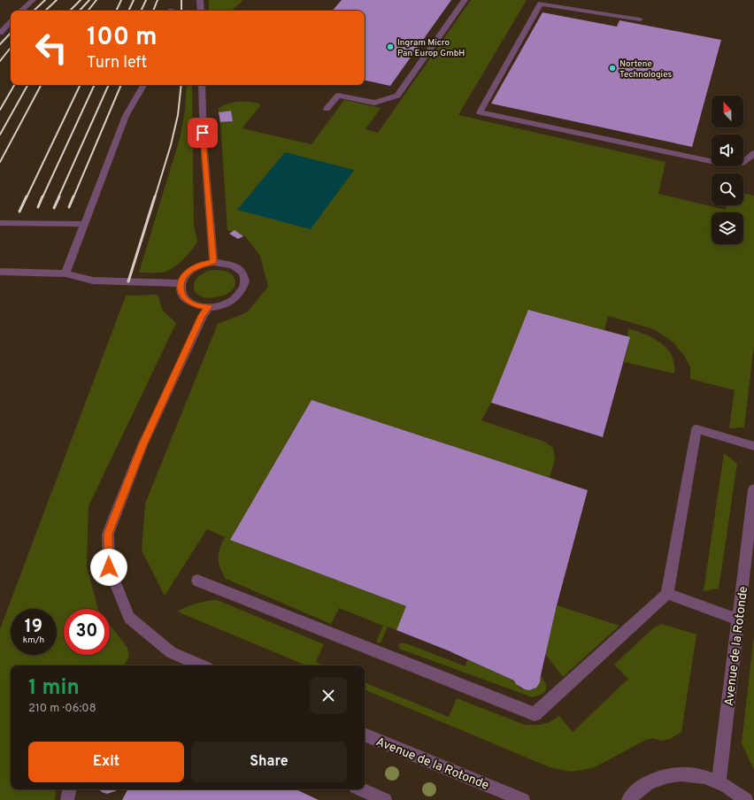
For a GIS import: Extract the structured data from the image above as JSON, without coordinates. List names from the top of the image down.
{
  "streets": {
    "street": ["Avenue de la Rotonde"]
  },
  "places": ["Ingram Micro Pan Europ GmbH", "Nortene Technologies"],
  "north": "top",
  "page": {
    "turn": ["100 m", "Turn left"],
    "speed": "19 km/h",
    "limit": "30",
    "heading": ["1 min", "210 m · 06:08"],
    "buttons": ["Exit", "Share"]
  }
}
